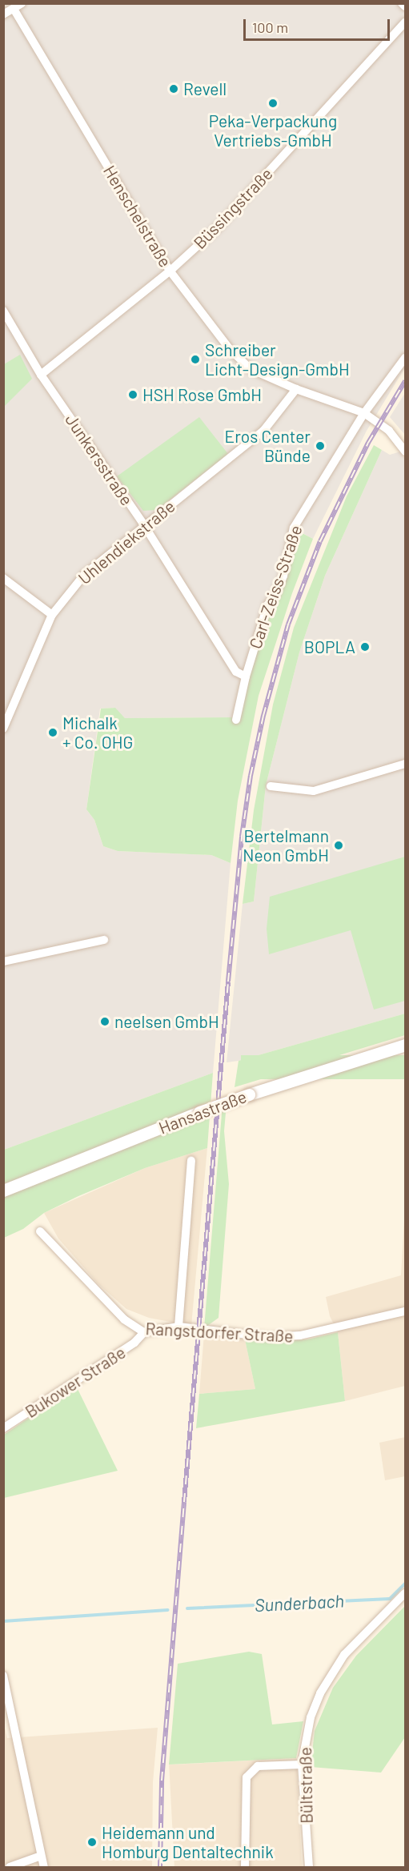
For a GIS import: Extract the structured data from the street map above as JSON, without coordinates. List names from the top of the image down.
{
  "streets": {
    "main road": ["Hansastraße"],
    "street": [
      "Büssingstraße",
      "Henschelstraße",
      "Junkersstraße",
      "Uhlendiekstraße",
      "Carl-Zeiss-Straße",
      "Rangstdorfer Straße",
      "Bukower Straße",
      "Bültstraße"
    ]
  },
  "crossings": [
    ["Büssingstraße", "Henschelstraße"],
    ["Büssingstraße", "Junkersstraße"],
    ["Henschelstraße", "Uhlendiekstraße"],
    ["Henschelstraße", "Carl-Zeiss-Straße"],
    ["Junkersstraße", "Uhlendiekstraße"],
    ["Junkersstraße", "Carl-Zeiss-Straße"],
    ["Rangstdorfer Straße", "Bukower Straße"]
  ],
  "water": ["Sunderbach"],
  "places": [
    "Revell",
    "Peka-Verpackung Vertriebs-GmbH",
    "Schreiber Licht-Design-GmbH",
    "HSH Rose GmbH",
    "Eros Center Bünde",
    "BOPLA",
    "Michalk + Co. OHG",
    "Bertelmann Neon GmbH",
    "neelsen GmbH",
    "Heidemann und Homburg Dentaltechnik"
  ],
  "scale_bar": "100 m"
}
